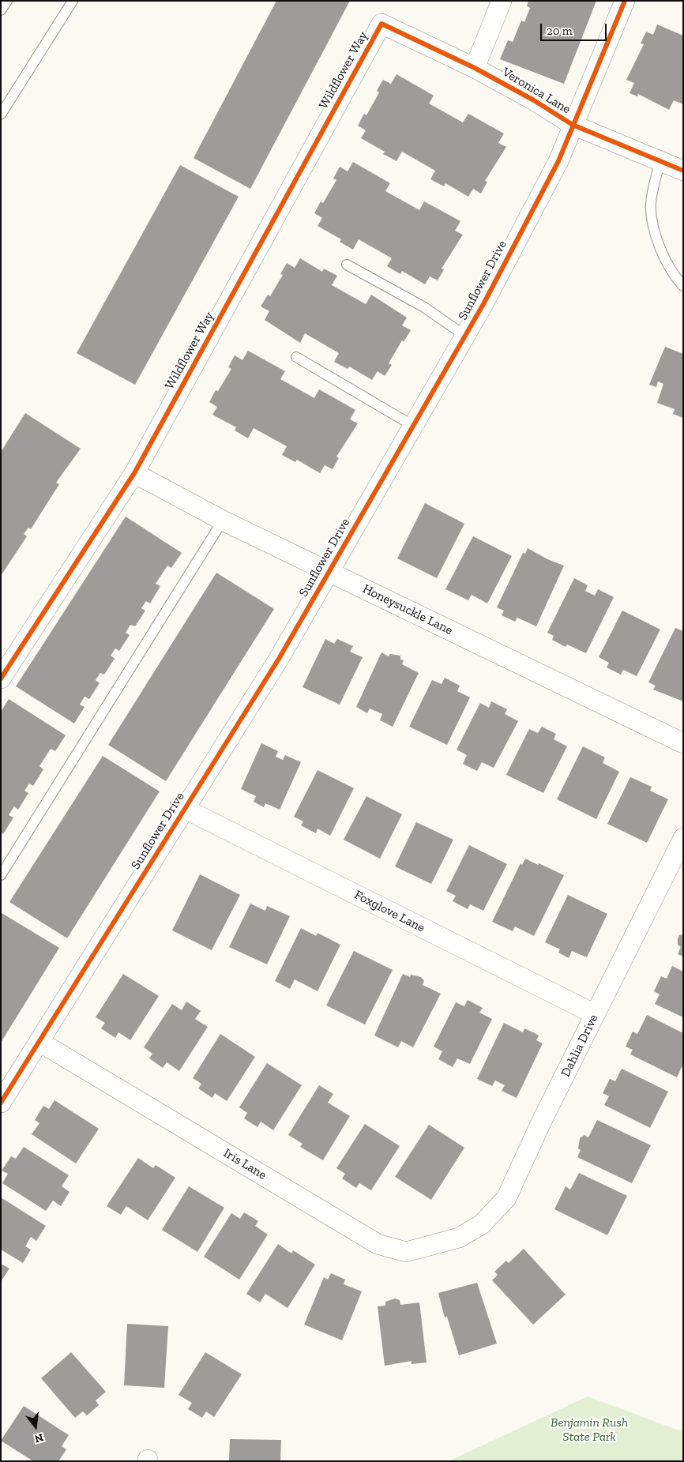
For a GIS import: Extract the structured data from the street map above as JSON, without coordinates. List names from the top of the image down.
{
  "streets": {
    "street": [
      "Wildflower Way",
      "Veronica Lane",
      "Sunflower Drive",
      "Honeysuckle Lane",
      "Foxglove Lane",
      "Dahlia Drive",
      "Iris Lane"
    ]
  },
  "crossings": [
    ["Wildflower Way", "Veronica Lane"],
    ["Wildflower Way", "Honeysuckle Lane"],
    ["Veronica Lane", "Sunflower Drive"],
    ["Sunflower Drive", "Honeysuckle Lane"],
    ["Sunflower Drive", "Foxglove Lane"],
    ["Sunflower Drive", "Iris Lane"],
    ["Foxglove Lane", "Dahlia Drive"],
    ["Dahlia Drive", "Iris Lane"]
  ],
  "parks": ["Benjamin Rush State Park"],
  "scale_bar": "20 m",
  "north": "bottom"
}
